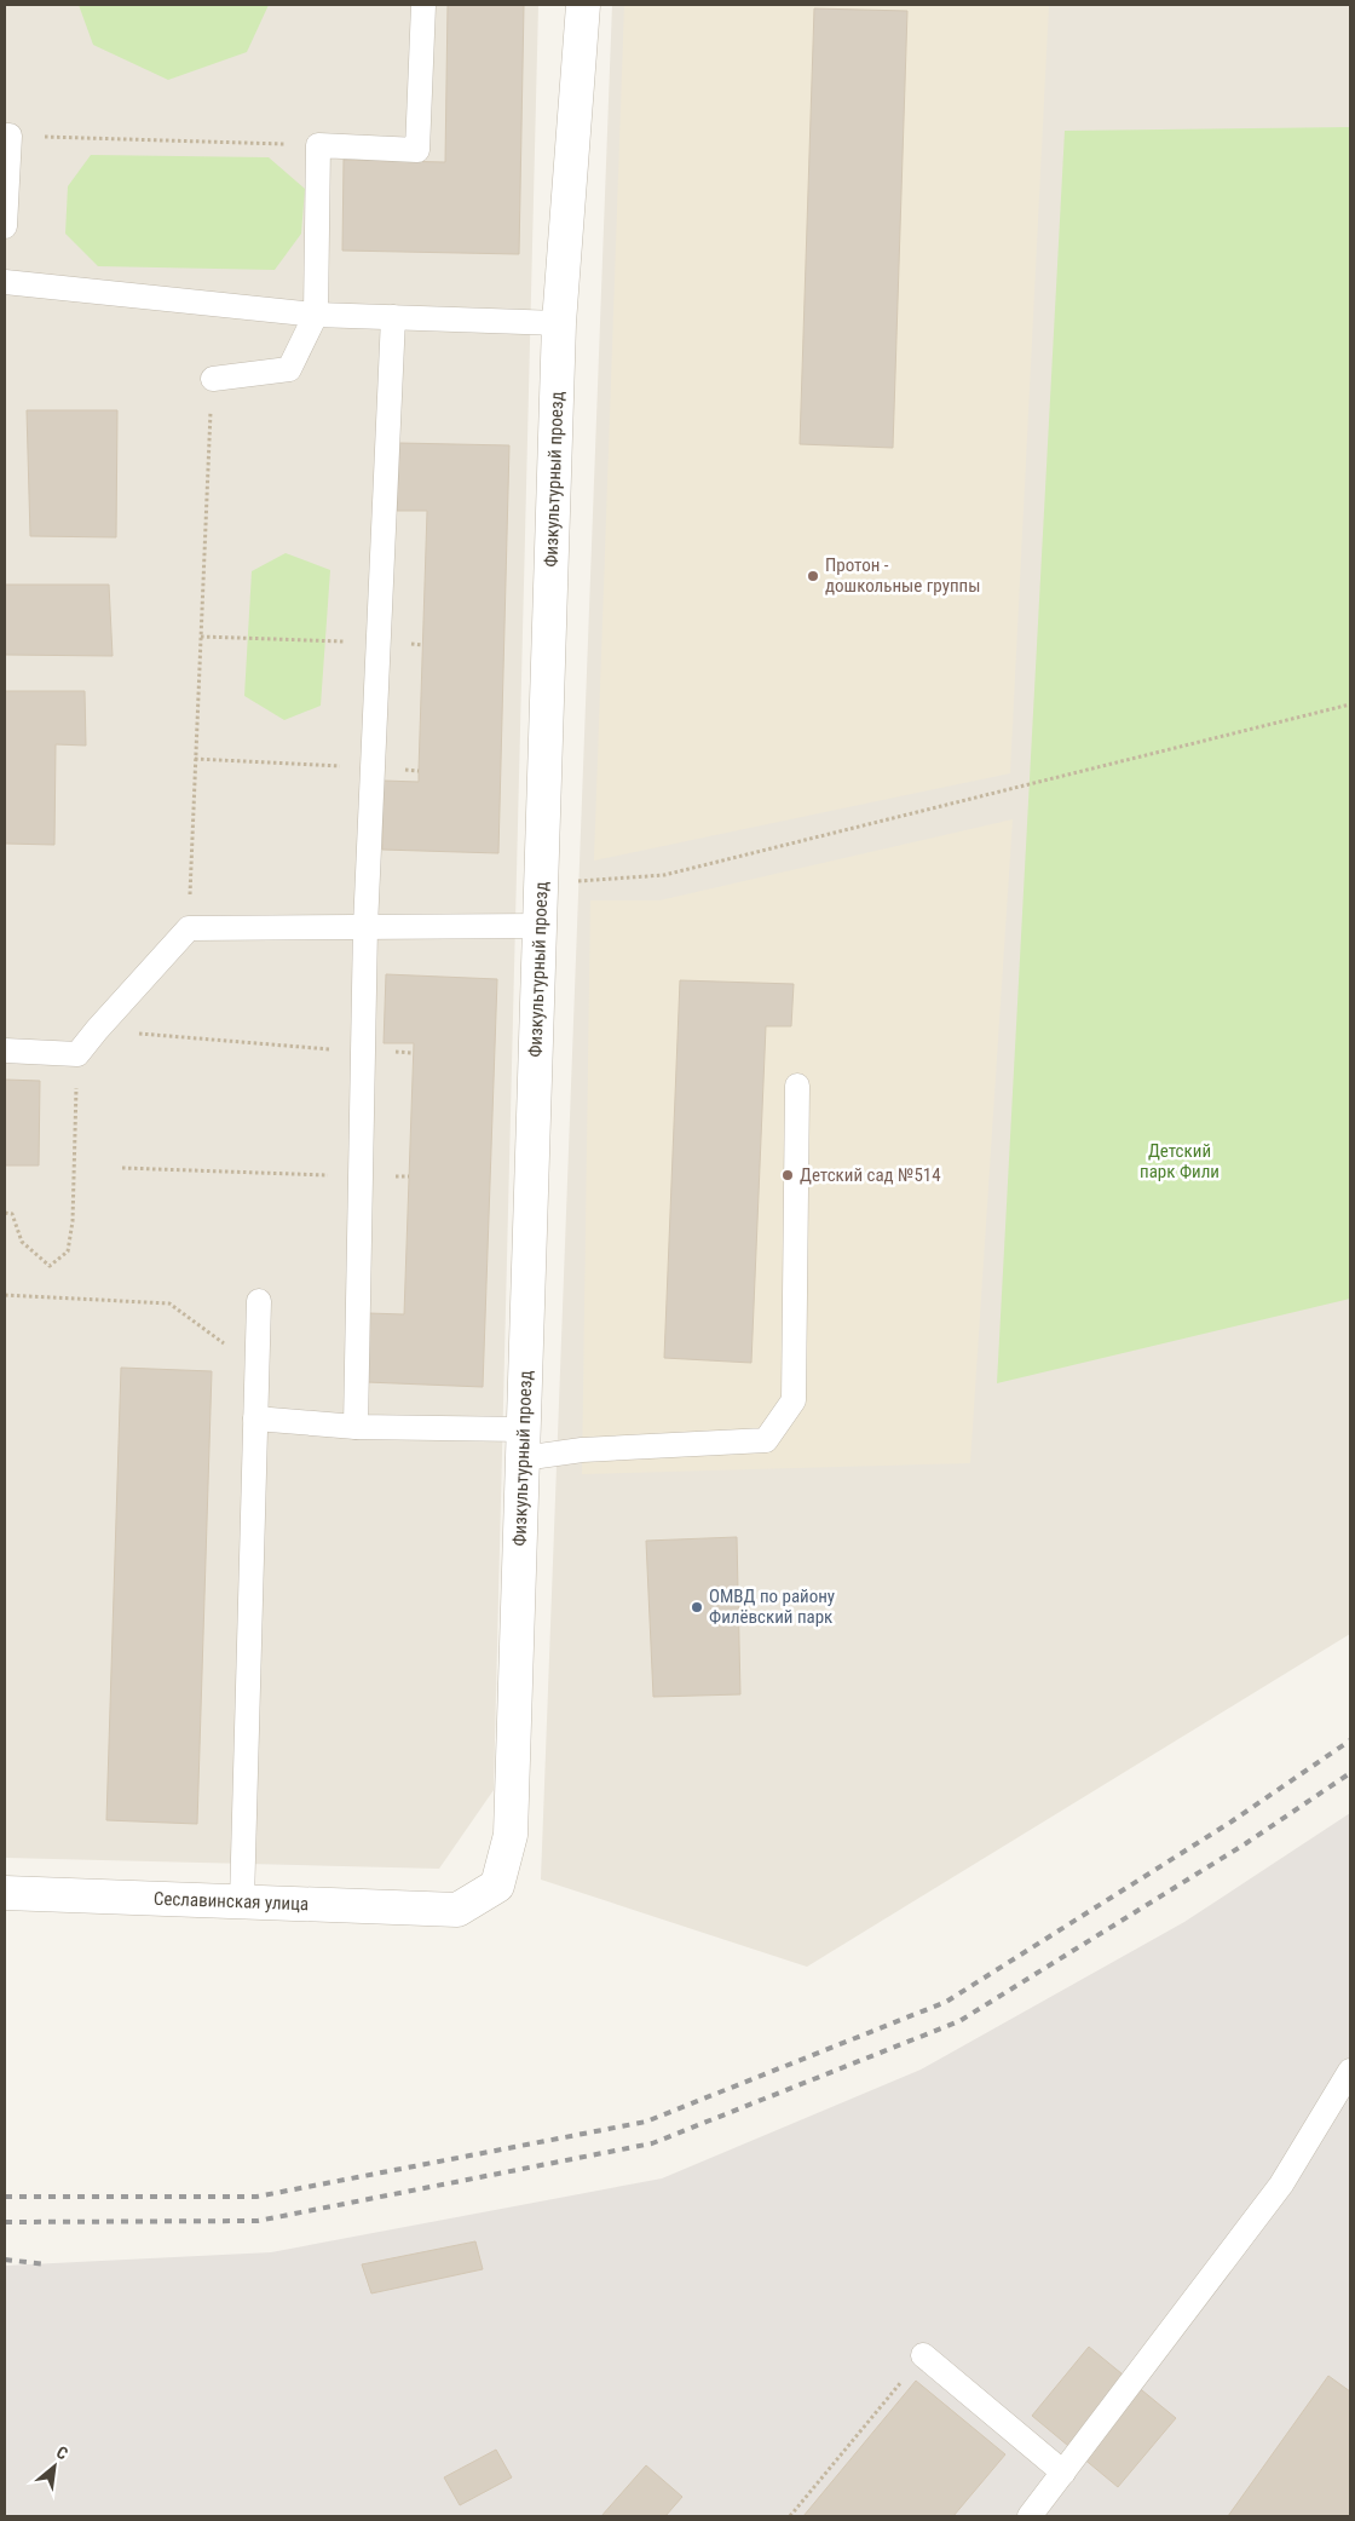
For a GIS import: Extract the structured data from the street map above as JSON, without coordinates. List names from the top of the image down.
{
  "streets": {
    "street": ["Физкультурный проезд", "Сеславинская улица"]
  },
  "crossings": [
    ["Физкультурный проезд", "Сеславинская улица"]
  ],
  "parks": ["Детский парк Фили"],
  "places": ["Протон - дошкольные группы", "Детский сад №514", "ОМВД по району Филёвский парк"],
  "north": "top right"
}
